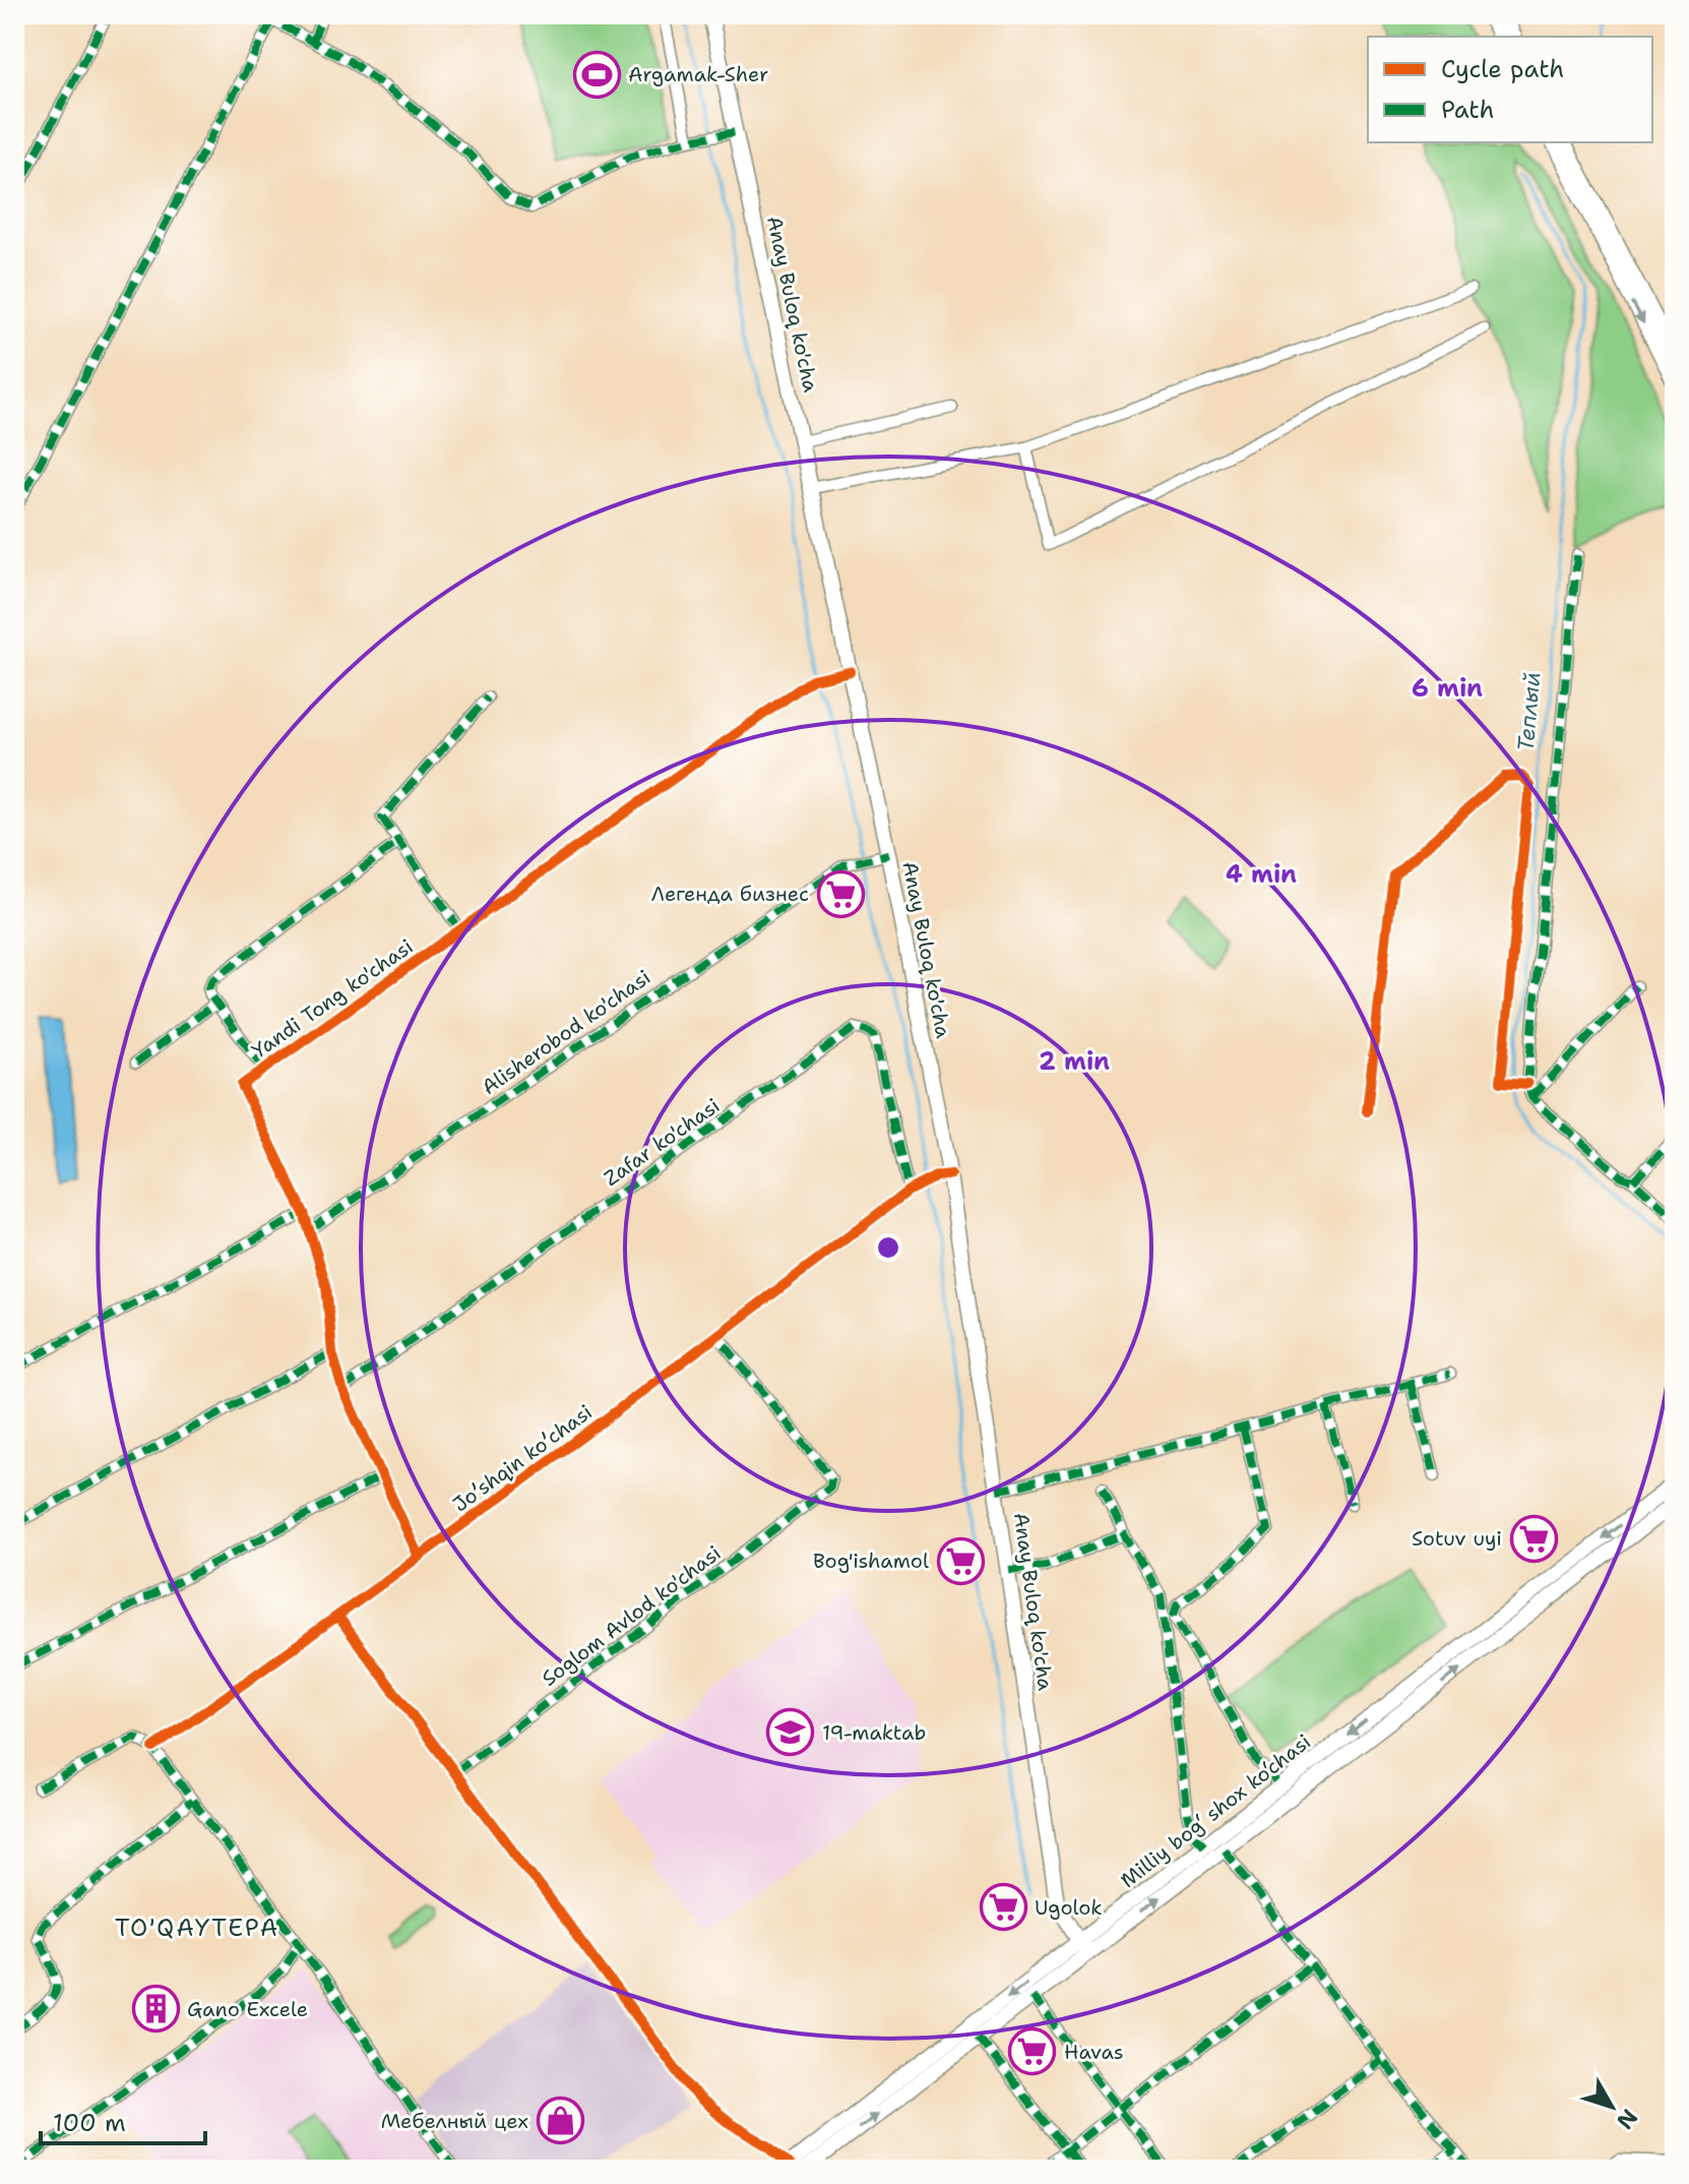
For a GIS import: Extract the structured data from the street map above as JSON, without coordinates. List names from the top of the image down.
{
  "streets": {
    "main road": ["Anay Buloq ko'cha", "Milliy bog‘ shox ko‘chasi"],
    "street": [
      "Yandi Tong ko'chasi",
      "Alisherobod ko'chasi",
      "Zafar ko'chasi",
      "Joʼshqin koʼchasi",
      "Soglom Avlod ko'chasi"
    ]
  },
  "crossings": [
    ["Anay Buloq ko'cha", "Yandi Tong ko'chasi"],
    ["Anay Buloq ko'cha", "Alisherobod ko'chasi"],
    ["Anay Buloq ko'cha", "Joʼshqin koʼchasi"],
    ["Anay Buloq ko'cha", "Milliy bog‘ shox ko‘chasi"],
    ["Yandi Tong ko'chasi", "Alisherobod ko'chasi"],
    ["Yandi Tong ko'chasi", "Zafar ko'chasi"],
    ["Yandi Tong ko'chasi", "Joʼshqin koʼchasi"],
    ["Zafar ko'chasi", "Joʼshqin koʼchasi"],
    ["Joʼshqin koʼchasi", "Soglom Avlod ko'chasi"]
  ],
  "districts": ["TO'QAYTEPA"],
  "water": ["Теплый"],
  "places": {
    "sports": ["Argamak-Sher"],
    "supermarket": [
      "Легенда бизнес",
      "Sotuv uyi",
      "Bog'ishamol",
      "Ugolok",
      "Havas"
    ],
    "school or university": ["19-maktab"],
    "building": ["Gano Excele"],
    "shop": ["Мебелный цех"]
  },
  "legend": ["Cycle path", "Path"],
  "scale_bar": "100 m",
  "north": "bottom right",
  "rings": ["6 min", "4 min", "2 min"]
}
